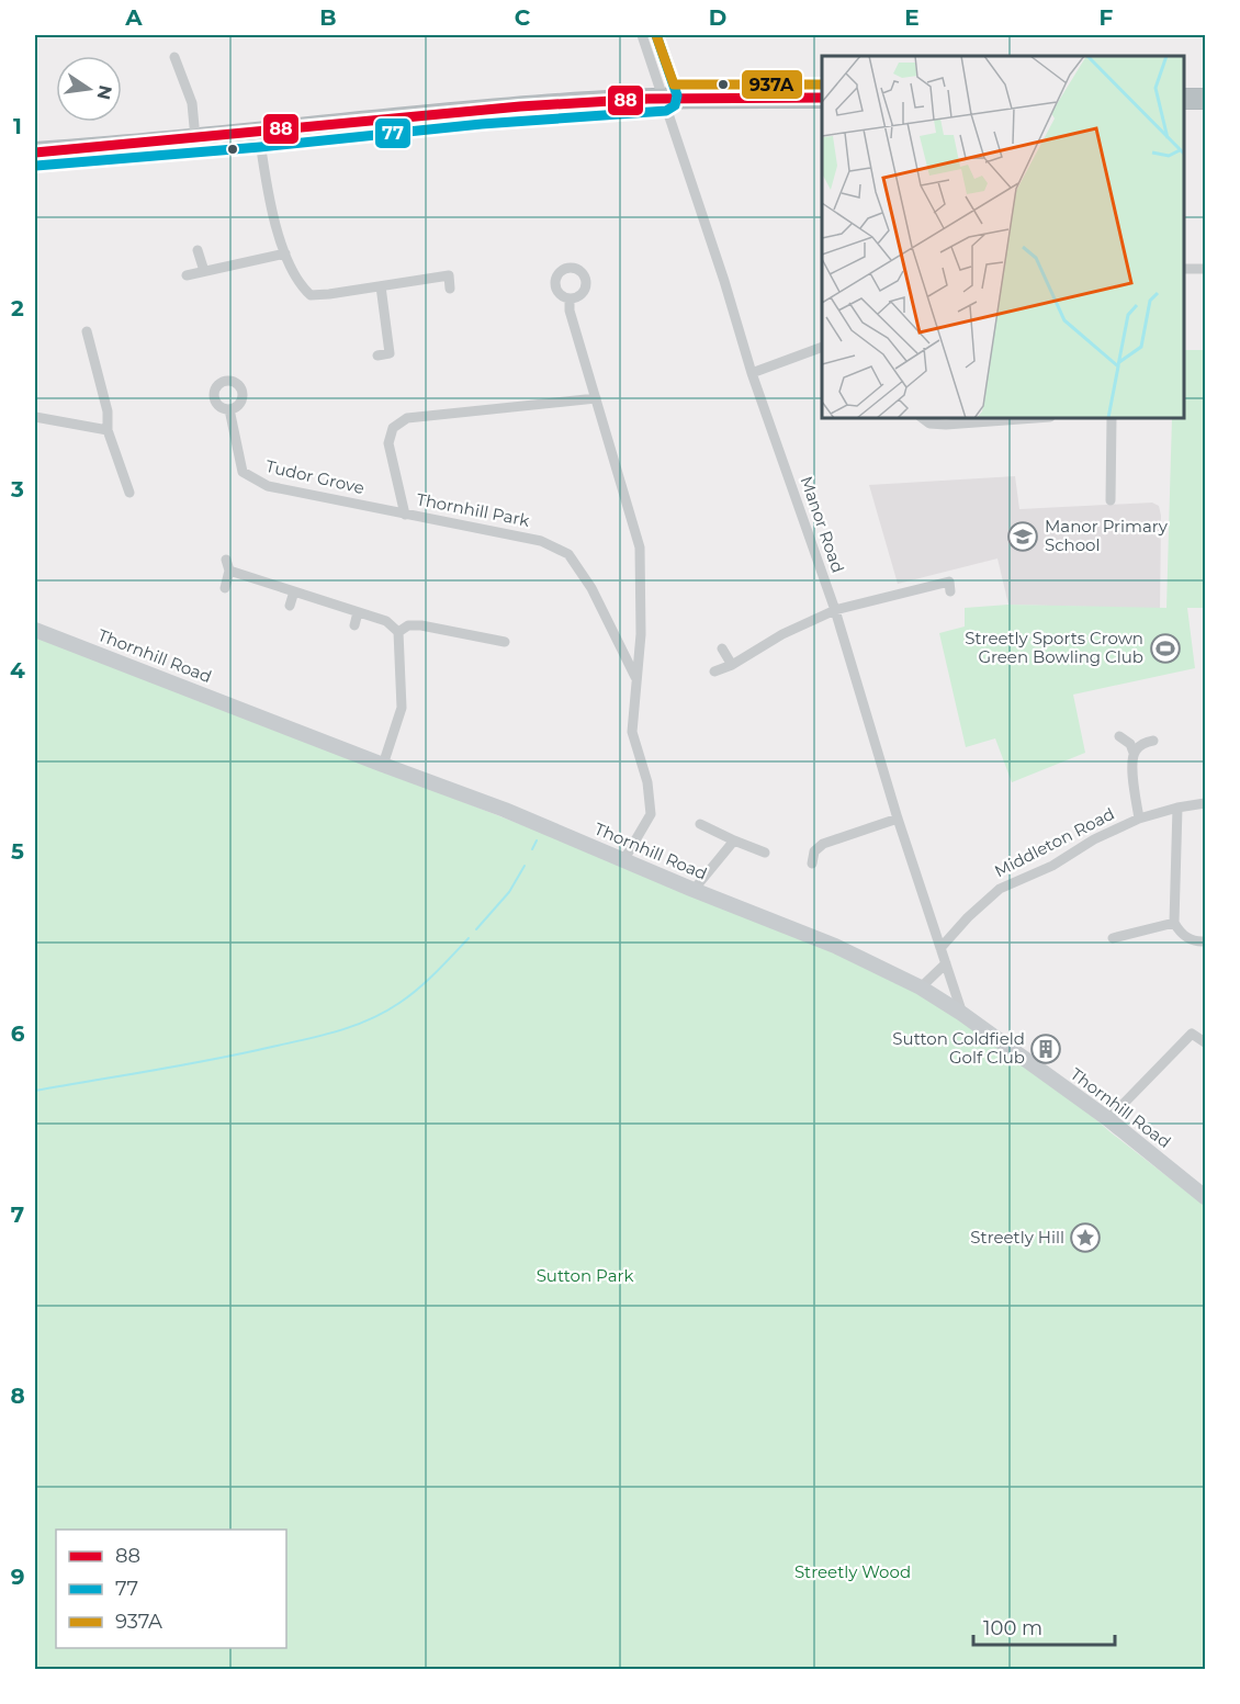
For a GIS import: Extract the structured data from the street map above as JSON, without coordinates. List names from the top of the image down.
{
  "streets": {
    "main road": ["Thornhill Road"],
    "street": [
      "Tudor Grove",
      "Thornhill Park",
      "Manor Road",
      "Middleton Road"
    ]
  },
  "crossings": [
    ["Tudor Grove", "Thornhill Park"],
    ["Thornhill Park", "Thornhill Road"],
    ["Manor Road", "Thornhill Road"],
    ["Manor Road", "Middleton Road"]
  ],
  "parks": ["Sutton Park", "Streetly Wood"],
  "places": {
    "school or university": ["Manor Primary School"],
    "sports": ["Streetly Sports Crown Green Bowling Club"],
    "building": ["Sutton Coldfield Golf Club"],
    "place": ["Streetly Hill"]
  },
  "lines": ["transit line 77", "transit line 937A", "transit line 88"],
  "legend": ["88", "77", "937A"],
  "scale_bar": "100 m",
  "north": "right",
  "grid": {
    "columns": [
      "A",
      "B",
      "C",
      "D",
      "E",
      "F"
    ],
    "rows": [
      "1",
      "2",
      "3",
      "4",
      "5",
      "6",
      "7",
      "8",
      "9"
    ]
  }
}
